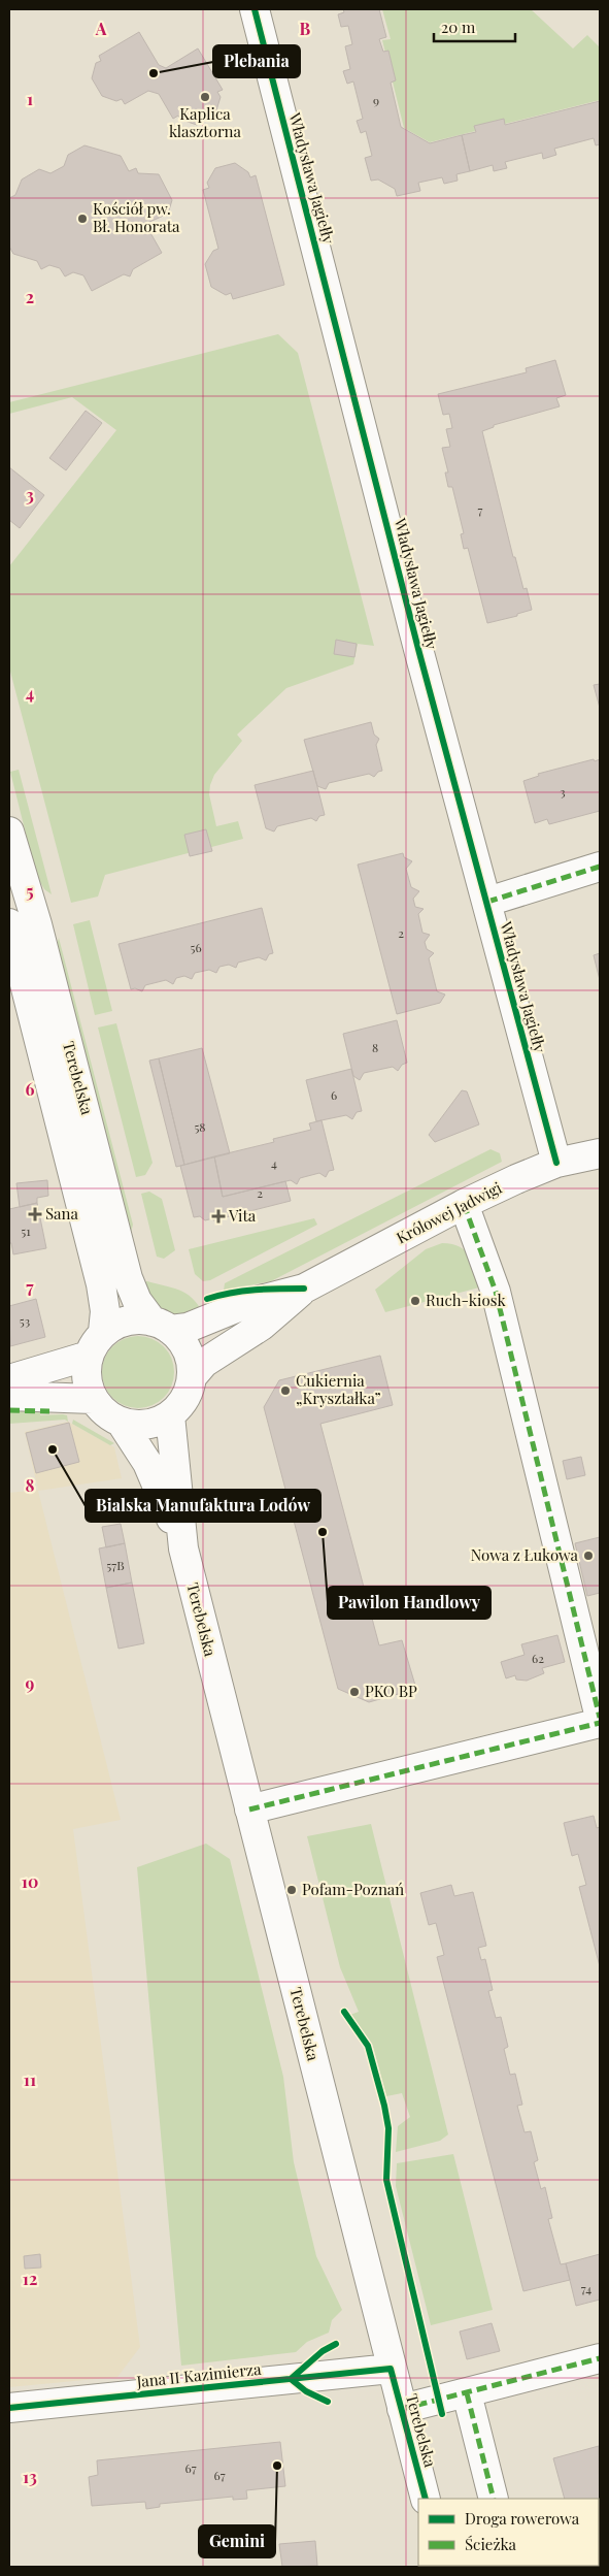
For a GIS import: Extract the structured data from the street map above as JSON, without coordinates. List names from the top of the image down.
{
  "streets": {
    "street": [
      "Władysława Jagiełły",
      "Terebelska",
      "Królowej Jadwigi",
      "Jana II Kazimierza"
    ]
  },
  "crossings": [
    ["Władysława Jagiełły", "Królowej Jadwigi"],
    ["Terebelska", "Królowej Jadwigi"],
    ["Terebelska", "Jana II Kazimierza"]
  ],
  "places": {
    "other": [
      "Plebania",
      "Kaplica klasztorna",
      "Kościół pw. Bł. Honorata",
      "Ruch-kiosk",
      "Cukiernia „Kryształka”",
      "Bialska Manufaktura Lodów",
      "Pawilon Handlowy",
      "Nowa z Łukowa",
      "PKO BP",
      "Pofam-Poznań",
      "Gemini"
    ],
    "health": ["Sana", "Vita"]
  },
  "house_numbers": [
    "9",
    "7",
    "3",
    "2",
    "56",
    "8",
    "6",
    "58",
    "4",
    "2",
    "51",
    "53",
    "57B",
    "62",
    "74",
    "67",
    "67"
  ],
  "legend": ["Droga rowerowa", "Ścieżka"],
  "scale_bar": "20 m",
  "grid": {
    "columns": ["A", "B"],
    "rows": [
      "1",
      "2",
      "3",
      "4",
      "5",
      "6",
      "7",
      "8",
      "9",
      "10",
      "11",
      "12",
      "13"
    ]
  }
}
